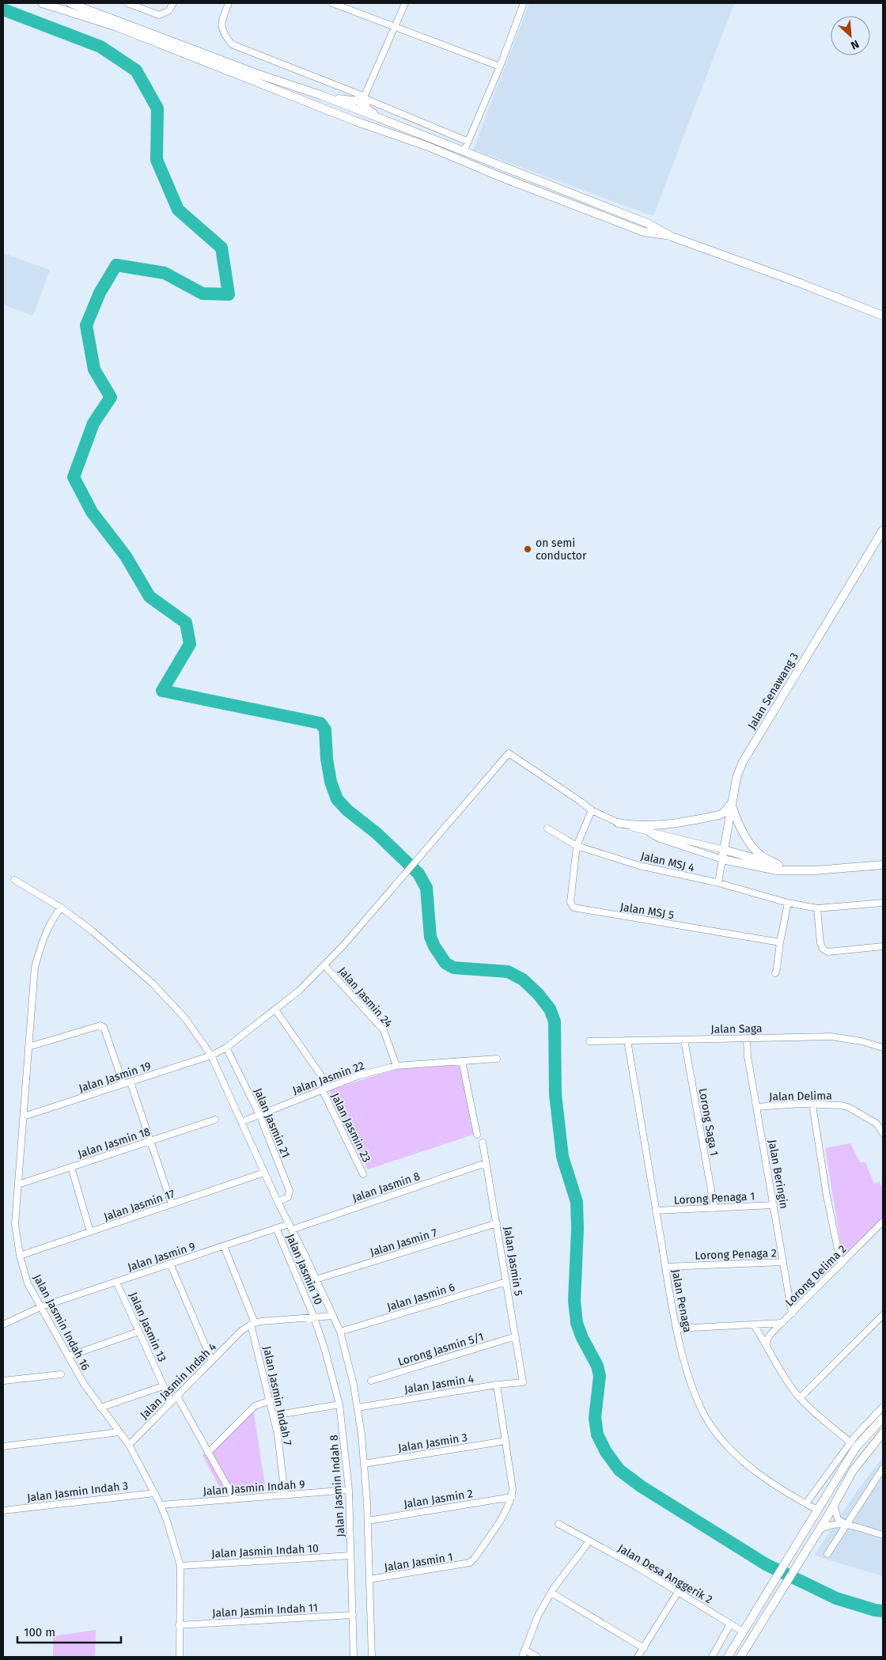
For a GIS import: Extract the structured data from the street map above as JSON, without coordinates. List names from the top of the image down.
{
  "streets": {
    "street": [
      "Jalan Senawang 3",
      "Jalan MSJ 4",
      "Jalan MSJ 5",
      "Jalan Jasmin 24",
      "Jalan Saga",
      "Jalan Jasmin 19",
      "Jalan Jasmin 22",
      "Jalan Delima",
      "Lorong Saga 1",
      "Jalan Jasmin 21",
      "Jalan Jasmin 23",
      "Jalan Jasmin 18",
      "Jalan Beringin",
      "Jalan Jasmin 8",
      "Lorong Penaga 1",
      "Jalan Jasmin 17",
      "Jalan Jasmin 7",
      "Lorong Penaga 2",
      "Jalan Jasmin 9",
      "Jalan Jasmin 5",
      "Jalan Jasmin 10",
      "Lorong Delima 2",
      "Jalan Jasmin 6",
      "Jalan Penaga",
      "Jalan Jasmin Indah 16",
      "Jalan Jasmin 13",
      "Lorong Jasmin 5/1",
      "Jalan Jasmin Indah 4",
      "Jalan Jasmin 4",
      "Jalan Jasmin Indah 7",
      "Jalan Jasmin 3",
      "Jalan Jasmin Indah 8",
      "Jalan Jasmin Indah 9",
      "Jalan Jasmin Indah 3",
      "Jalan Jasmin 2",
      "Jalan Jasmin Indah 10",
      "Jalan Jasmin 1",
      "Jalan Desa Anggerik 2",
      "Jalan Jasmin Indah 11"
    ]
  },
  "crossings": [
    ["Jalan MSJ 4", "Jalan MSJ 5"],
    ["Jalan Jasmin 24", "Jalan Jasmin 19"],
    ["Jalan Jasmin 24", "Jalan Jasmin 22"],
    ["Jalan Saga", "Lorong Saga 1"],
    ["Jalan Saga", "Jalan Beringin"],
    ["Jalan Saga", "Jalan Penaga"],
    ["Jalan Jasmin 19", "Jalan Jasmin 21"],
    ["Jalan Jasmin 19", "Jalan Jasmin 23"],
    ["Jalan Jasmin 19", "Jalan Jasmin Indah 16"],
    ["Jalan Jasmin 22", "Jalan Jasmin 21"],
    ["Jalan Jasmin 22", "Jalan Jasmin 23"],
    ["Jalan Delima", "Jalan Beringin"],
    ["Lorong Saga 1", "Lorong Penaga 1"],
    ["Jalan Jasmin 18", "Jalan Jasmin Indah 16"],
    ["Jalan Beringin", "Lorong Penaga 1"],
    ["Jalan Beringin", "Lorong Penaga 2"],
    ["Jalan Beringin", "Lorong Delima 2"],
    ["Jalan Jasmin 8", "Jalan Jasmin 9"],
    ["Jalan Jasmin 8", "Jalan Jasmin 5"],
    ["Lorong Penaga 1", "Jalan Penaga"],
    ["Jalan Jasmin 17", "Jalan Jasmin Indah 16"],
    ["Jalan Jasmin 7", "Jalan Jasmin 5"],
    ["Lorong Penaga 2", "Jalan Penaga"],
    ["Jalan Jasmin 9", "Jalan Jasmin 10"],
    ["Jalan Jasmin 9", "Jalan Jasmin Indah 16"],
    ["Jalan Jasmin 9", "Jalan Jasmin 13"],
    ["Jalan Jasmin 9", "Jalan Jasmin Indah 7"],
    ["Jalan Jasmin 5", "Jalan Jasmin 6"],
    ["Jalan Jasmin 5", "Lorong Jasmin 5/1"],
    ["Jalan Jasmin 5", "Jalan Jasmin 4"],
    ["Jalan Jasmin 10", "Jalan Jasmin Indah 8"],
    ["Jalan Jasmin Indah 16", "Jalan Jasmin Indah 4"],
    ["Jalan Jasmin Indah 16", "Jalan Jasmin Indah 9"],
    ["Jalan Jasmin Indah 16", "Jalan Jasmin Indah 3"],
    ["Jalan Jasmin Indah 16", "Jalan Jasmin Indah 10"],
    ["Jalan Jasmin Indah 16", "Jalan Jasmin Indah 11"],
    ["Jalan Jasmin 13", "Jalan Jasmin Indah 4"],
    ["Jalan Jasmin Indah 4", "Jalan Jasmin Indah 7"],
    ["Jalan Jasmin Indah 7", "Jalan Jasmin Indah 9"],
    ["Jalan Jasmin Indah 8", "Jalan Jasmin Indah 9"],
    ["Jalan Jasmin Indah 8", "Jalan Jasmin Indah 10"],
    ["Jalan Jasmin Indah 8", "Jalan Jasmin Indah 11"],
    ["Jalan Jasmin 2", "Jalan Jasmin 1"]
  ],
  "places": ["on semi conductor"],
  "scale_bar": "100 m",
  "north": "bottom right"
}
